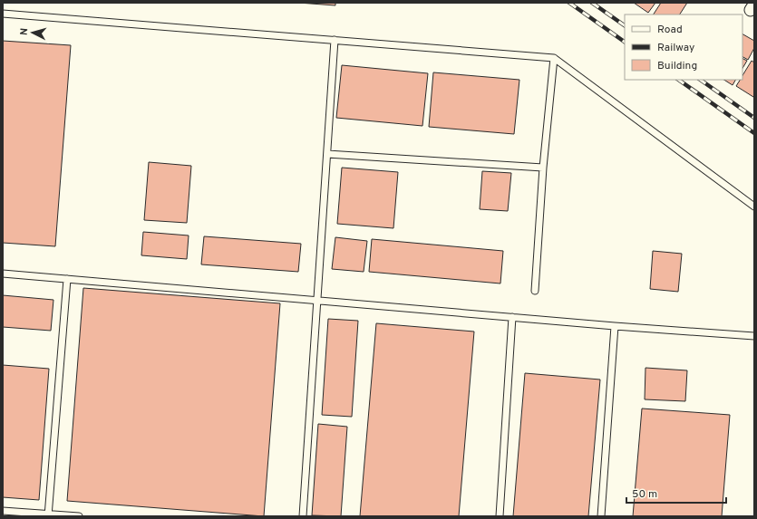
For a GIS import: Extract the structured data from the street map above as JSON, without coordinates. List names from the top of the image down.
{
  "legend": ["Road", "Railway", "Building"],
  "scale_bar": "50 m",
  "north": "left"
}
